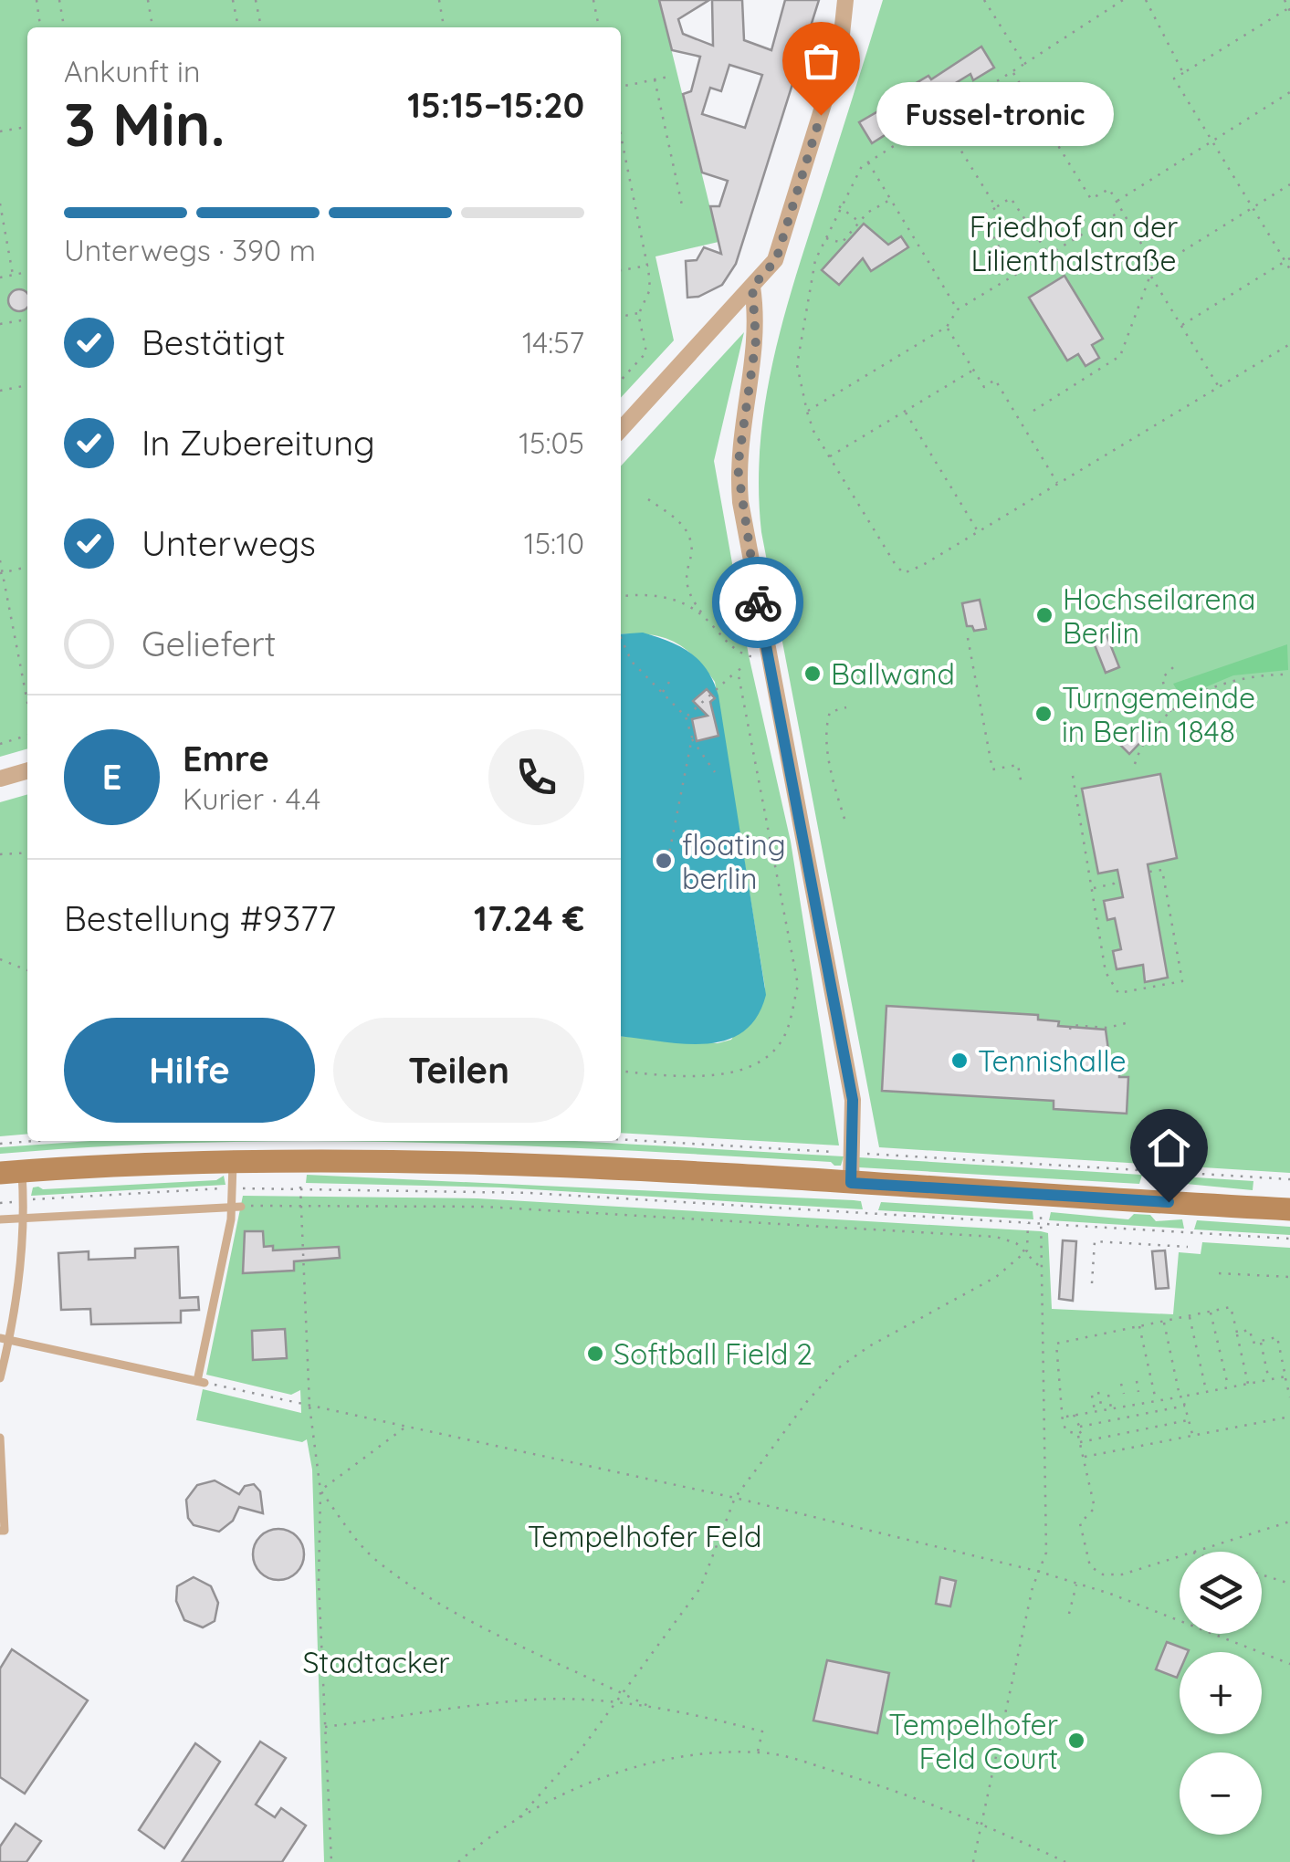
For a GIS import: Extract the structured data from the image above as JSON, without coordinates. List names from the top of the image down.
{
  "parks": ["Friedhof an der Lilienthalstraße", "Tempelhofer Feld", "Stadtacker"],
  "places": [
    "Fussel-tronic",
    "Hochseilarena Berlin",
    "Ballwand",
    "Turngemeinde in Berlin 1848",
    "floating berlin",
    "Tennishalle",
    "Softball Field 2",
    "Tempelhofer Feld Court"
  ],
  "page": {
    "heading": ["3 Min.", "Ankunft in", "15:15–15:20"],
    "panel": [
      "Emre",
      "Kurier · 4.4",
      "Bestellung #9377",
      "17.24 €"
    ],
    "bubble": "Fussel-tronic",
    "bar": "Unterwegs · 390 m",
    "list": [
      ["Bestätigt", "14:57"],
      ["In Zubereitung", "15:05"],
      ["Unterwegs", "15:10"],
      "Geliefert"
    ],
    "round": "E",
    "buttons": ["Hilfe", "Teilen"],
    "map_buttons": ["+", "−"]
  }
}
